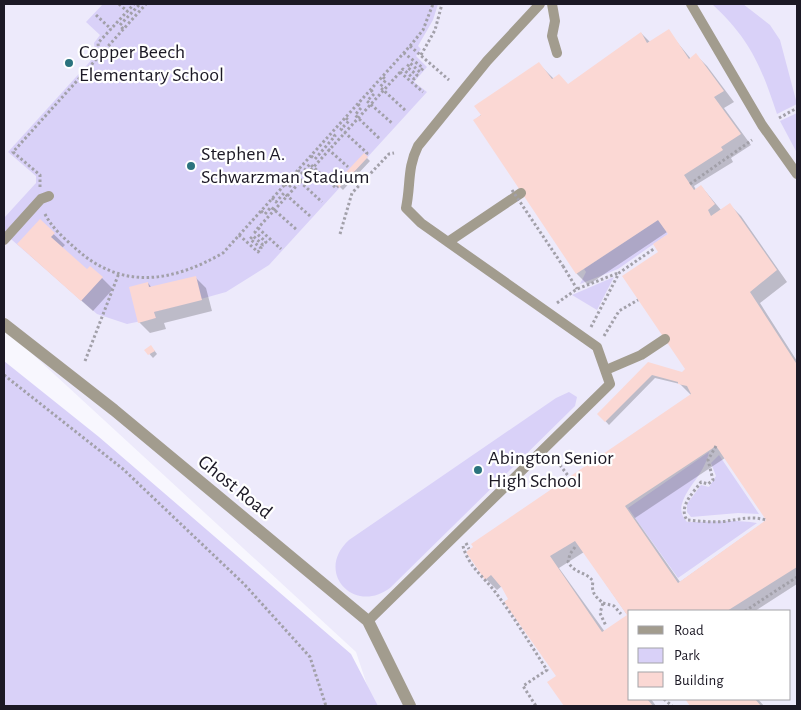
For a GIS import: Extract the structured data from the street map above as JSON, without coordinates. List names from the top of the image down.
{
  "streets": {
    "street": ["Ghost Road"]
  },
  "places": ["Copper Beech Elementary School", "Stephen A. Schwarzman Stadium", "Abington Senior High School"],
  "legend": ["Road", "Park", "Building"]
}
